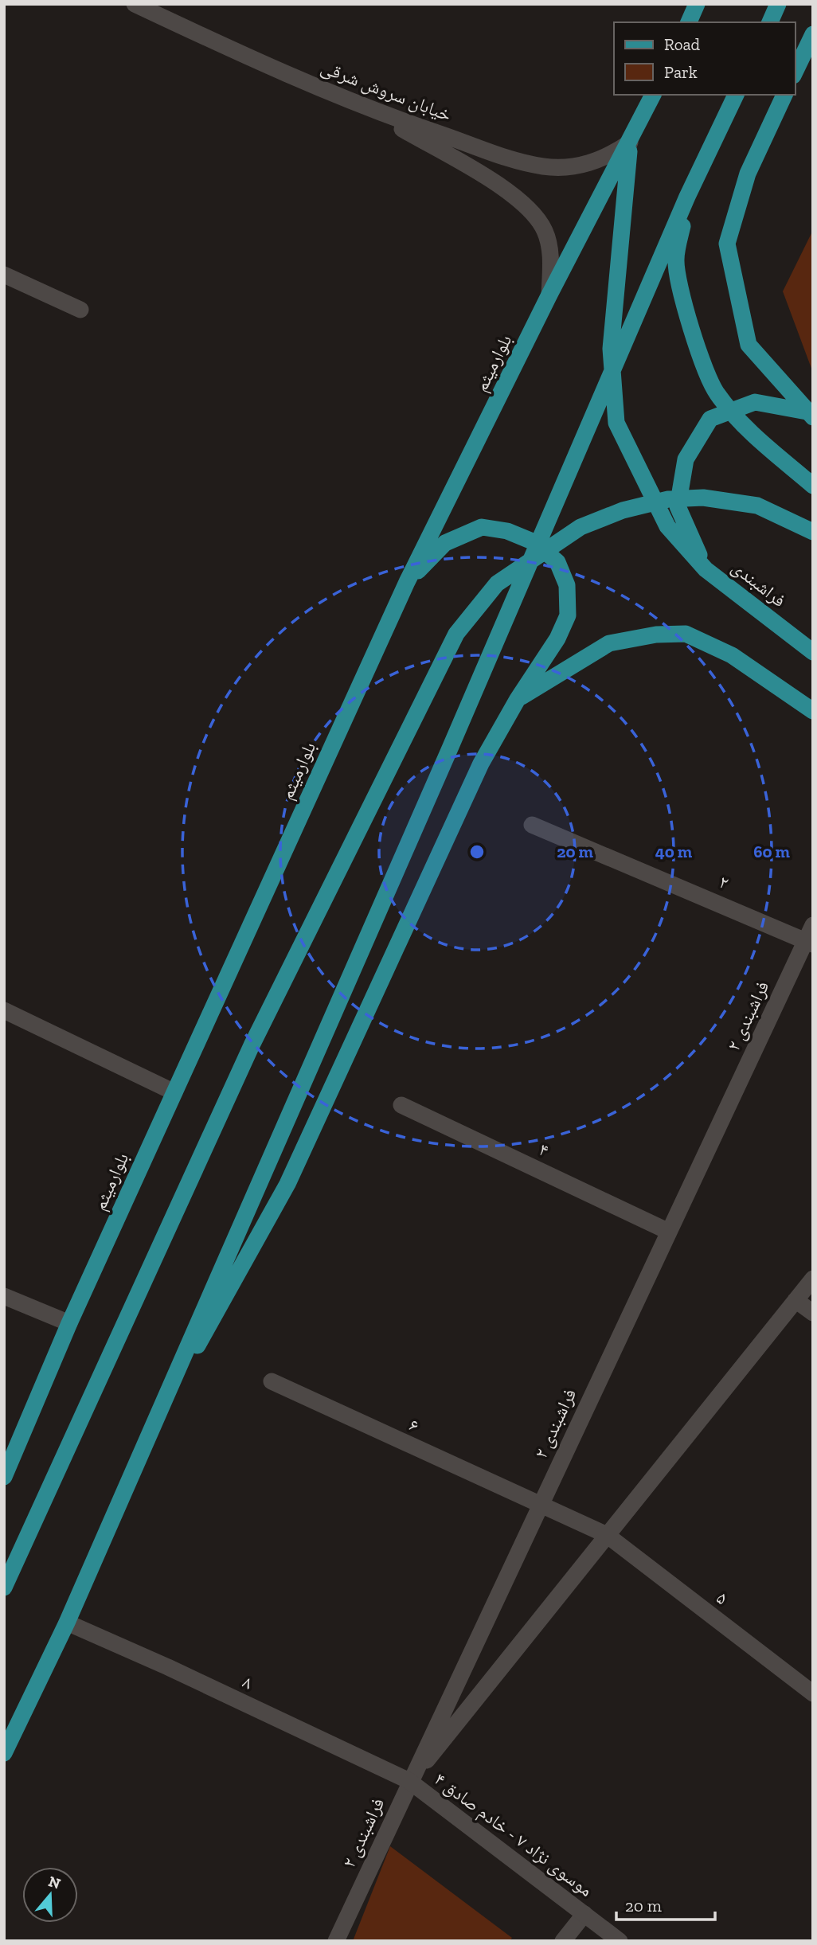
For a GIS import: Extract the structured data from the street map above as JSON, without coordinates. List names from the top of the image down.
{
  "streets": {
    "main road": ["بلوارمیثم", "فراشبندی"],
    "street": [
      "خیابان سروش شرقی",
      "۲",
      "۲ فراشبندی",
      "۴",
      "۶",
      "۵",
      "۸",
      "موسوی نژاد ۷ - خادم صادق ۴"
    ]
  },
  "crossings": [
    ["خیابان سروش شرقی", "بلوارمیثم"],
    ["خیابان سروش شرقی", "فراشبندی"],
    ["بلوارمیثم", "فراشبندی"],
    ["۲", "۲ فراشبندی"],
    ["۲ فراشبندی", "۴"],
    ["۲ فراشبندی", "۶"],
    ["۲ فراشبندی", "۸"],
    ["۲ فراشبندی", "موسوی نژاد ۷ - خادم صادق ۴"],
    ["۶", "۵"],
    ["۸", "موسوی نژاد ۷ - خادم صادق ۴"]
  ],
  "legend": ["Road", "Park"],
  "scale_bar": "20 m",
  "north": "top",
  "rings": ["20 m", "40 m", "60 m"]
}
